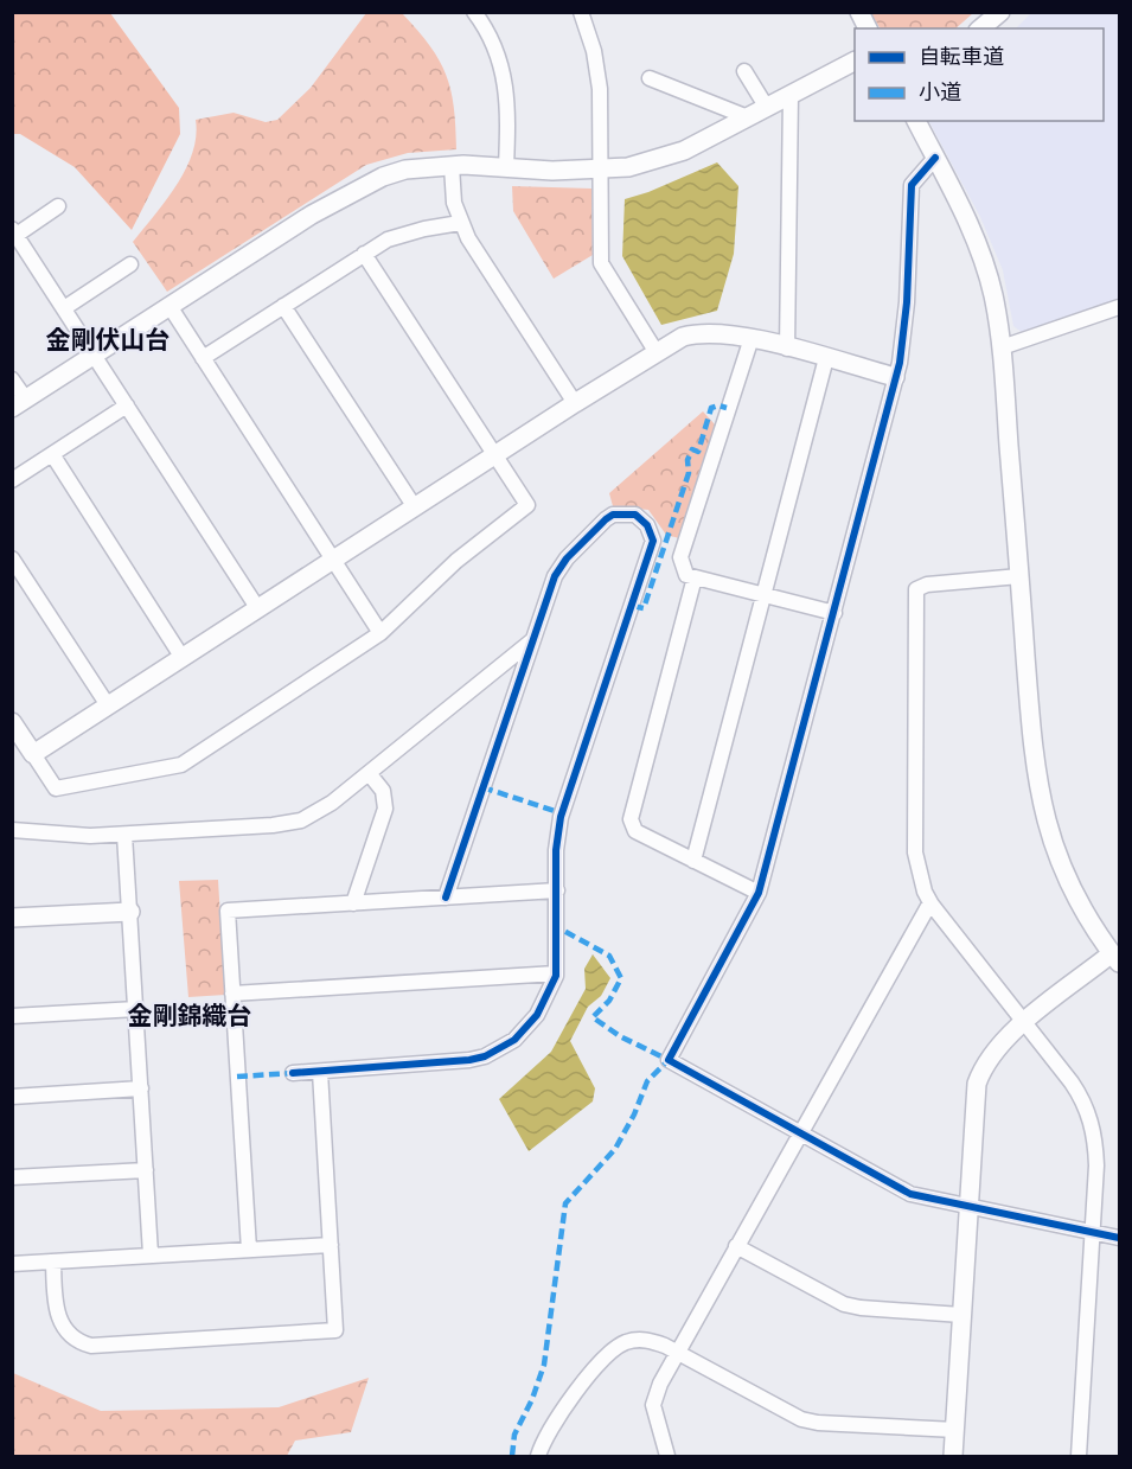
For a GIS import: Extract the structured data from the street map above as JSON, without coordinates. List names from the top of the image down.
{
  "districts": ["金剛伏山台", "金剛錦織台"],
  "legend": ["自転車道", "小道"]
}
